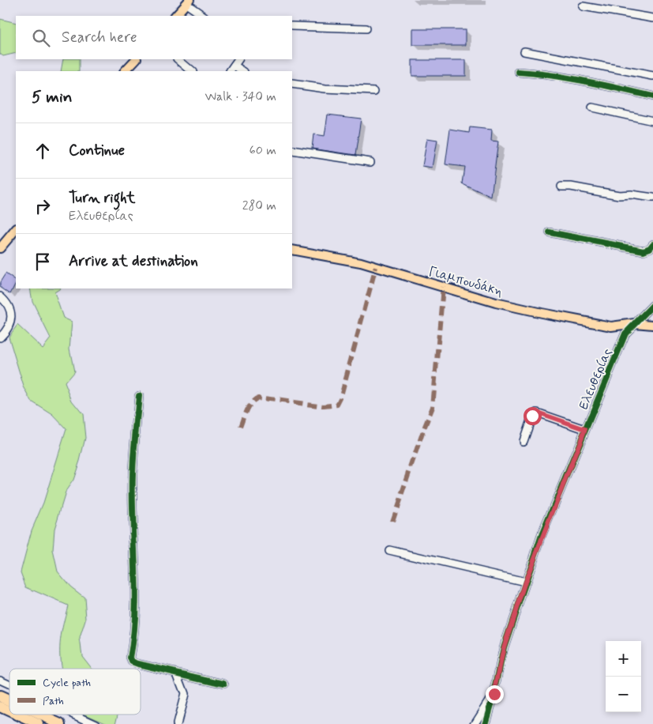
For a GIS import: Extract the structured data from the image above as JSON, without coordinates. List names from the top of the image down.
{
  "streets": {
    "main road": ["Γιαμπουδάκη"],
    "street": ["Ελευθερίας"]
  },
  "crossings": [
    ["Γιαμπουδάκη", "Ελευθερίας"]
  ],
  "legend": ["Cycle path", "Path"],
  "page": {
    "search": "Search here",
    "heading": ["5 min", "Walk · 340 m"],
    "list": [
      ["Continue", "60 m"],
      ["Turn right", "Ελευθερίας", "280 m"],
      "Arrive at destination"
    ],
    "map_buttons": ["+", "−"]
  }
}
